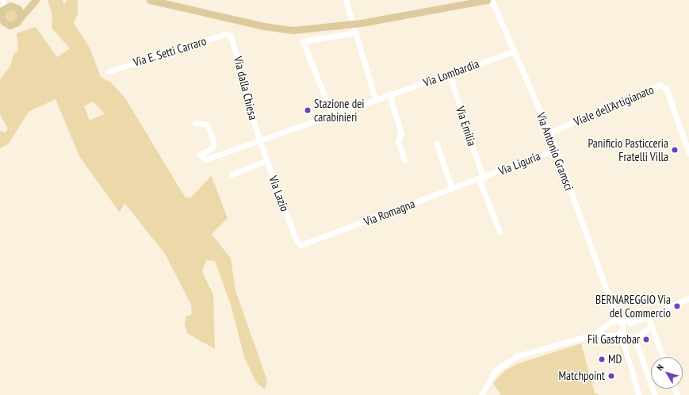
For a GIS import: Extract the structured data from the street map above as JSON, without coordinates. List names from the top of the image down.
{
  "streets": {
    "street": [
      "Via E. Setti Carraro",
      "Via Lombardia",
      "Via dalla Chiesa",
      "Viale dell'Artigianato",
      "Via Emilia",
      "Via Antonio Gramsci",
      "Via Liguria",
      "Via Lazio",
      "Via Romagna"
    ]
  },
  "crossings": [
    ["Via E. Setti Carraro", "Via dalla Chiesa"],
    ["Via Lombardia", "Via dalla Chiesa"],
    ["Via Lombardia", "Via Emilia"],
    ["Via Lombardia", "Via Antonio Gramsci"],
    ["Via Lombardia", "Via Lazio"],
    ["Via dalla Chiesa", "Via Lazio"],
    ["Viale dell'Artigianato", "Via Antonio Gramsci"],
    ["Via Emilia", "Via Liguria"],
    ["Via Emilia", "Via Romagna"],
    ["Via Antonio Gramsci", "Via Liguria"],
    ["Via Liguria", "Via Romagna"],
    ["Via Lazio", "Via Romagna"]
  ],
  "places": [
    "Stazione dei carabinieri",
    "Panificio Pasticceria Fratelli Villa",
    "BERNAREGGIO Via del Commercio",
    "Fil Gastrobar",
    "MD",
    "Matchpoint"
  ],
  "north": "top left"
}
